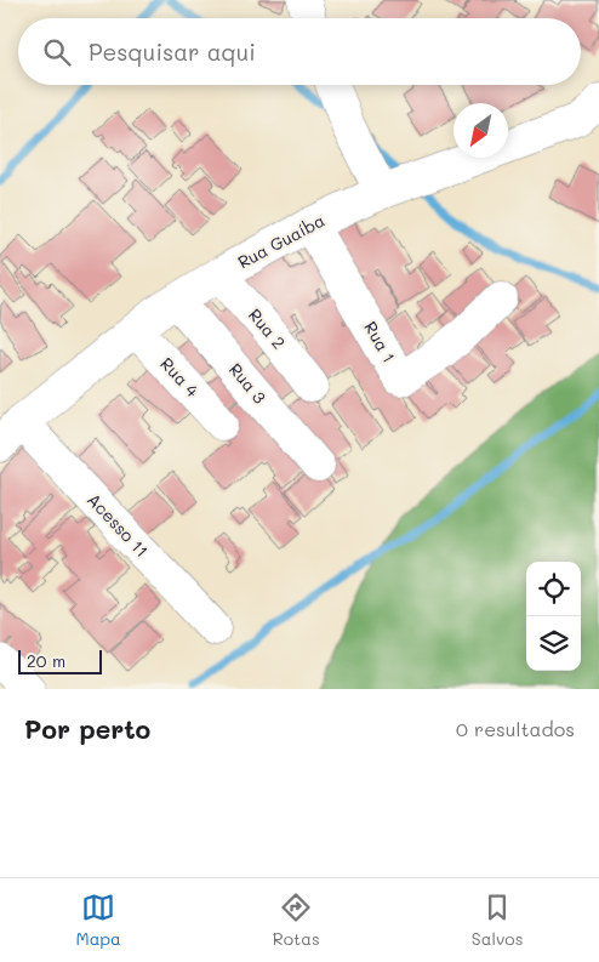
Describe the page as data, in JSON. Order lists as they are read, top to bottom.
{
  "streets": {
    "street": [
      "Rua Guaíba",
      "Rua 2",
      "Rua 1",
      "Rua 4",
      "Rua 3",
      "Acesso 11"
    ]
  },
  "crossings": [
    ["Rua Guaíba", "Rua 2"],
    ["Rua Guaíba", "Rua 1"],
    ["Rua Guaíba", "Rua 4"],
    ["Rua Guaíba", "Rua 3"],
    ["Rua Guaíba", "Acesso 11"]
  ],
  "scale_bar": "20 m",
  "north": "bottom left",
  "page": {
    "search": "Pesquisar aqui",
    "scale": "20 m",
    "heading": ["Por perto", "0 resultados"],
    "nav": ["Mapa", "Rotas", "Salvos"]
  }
}
